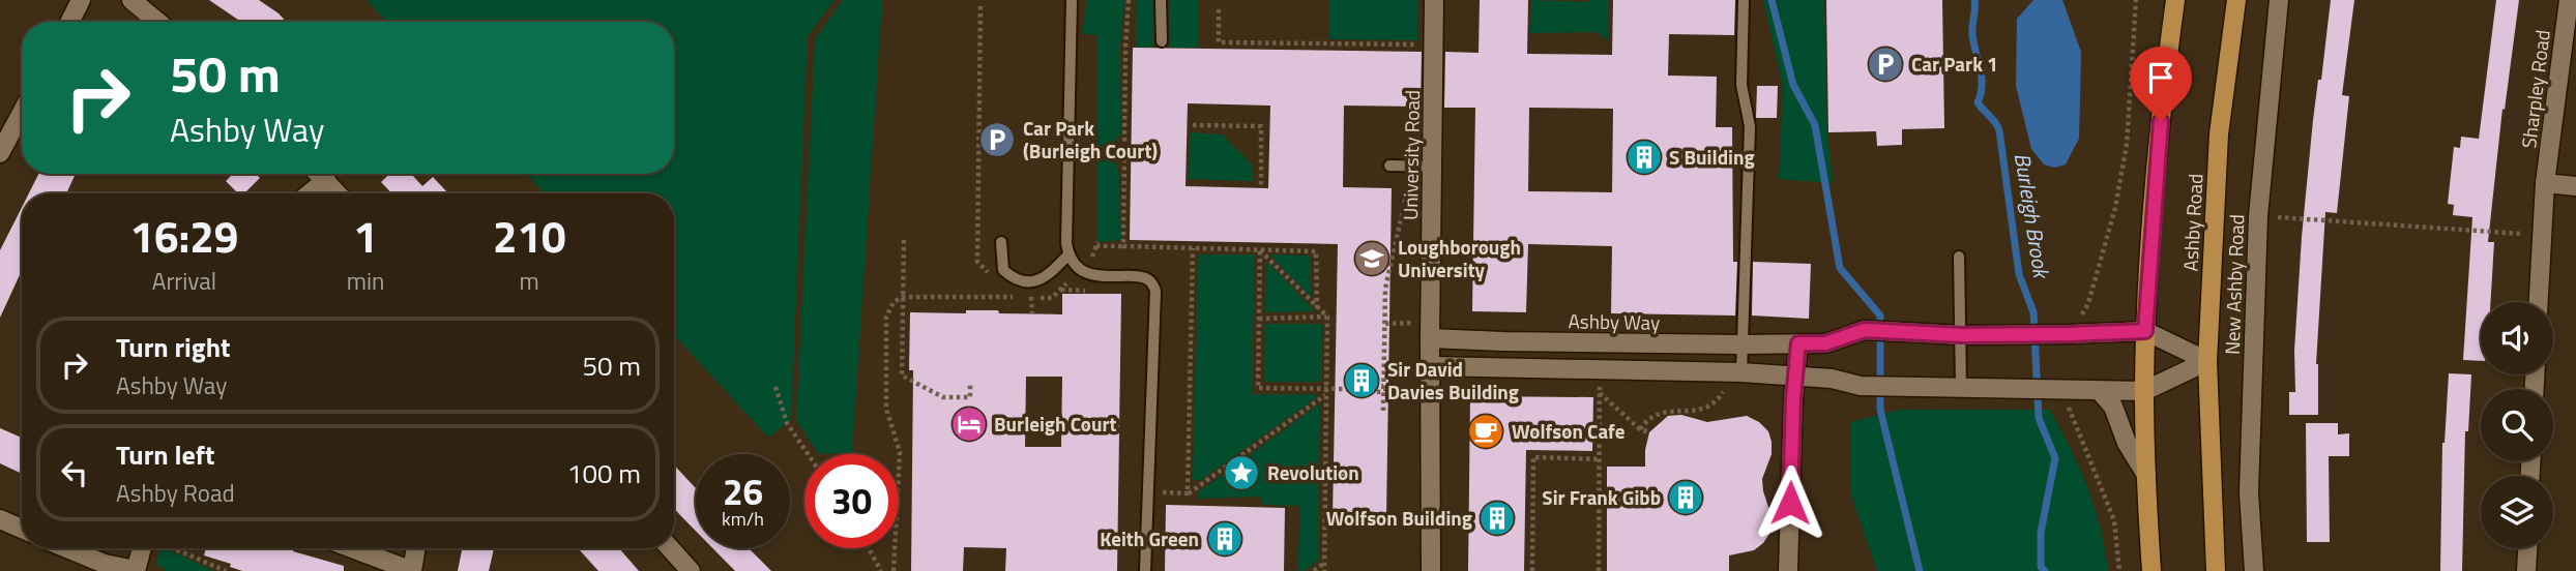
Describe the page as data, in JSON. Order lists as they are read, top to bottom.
{
  "streets": {
    "main road": ["Ashby Road"],
    "street": [
      "Sharpley Road",
      "University Road",
      "New Ashby Road",
      "Ashby Way"
    ]
  },
  "crossings": [
    ["University Road", "Ashby Way"],
    ["Ashby Road", "Ashby Way"]
  ],
  "water": ["Burleigh Brook"],
  "places": {
    "parking": ["Car Park 1", "Car Park (Burleigh Court)"],
    "building": [
      "S Building",
      "Sir David Davies Building",
      "Sir Frank Gibb",
      "Wolfson Building",
      "Keith Green"
    ],
    "school or university": ["Loughborough University"],
    "hotel": ["Burleigh Court"],
    "cafe": ["Wolfson Cafe"],
    "place": ["Revolution"]
  },
  "page": {
    "turn": ["50 m", "Ashby Way"],
    "eta": [
      "16:29",
      "Arrival",
      "1",
      "min",
      "210",
      "m"
    ],
    "list": [
      {
        "name": "Turn right",
        "note": "Ashby Way",
        "value": "50 m"
      },
      {
        "name": "Turn left",
        "note": "Ashby Road",
        "value": "100 m"
      }
    ],
    "speed": "26 km/h",
    "limit": "30"
  }
}
